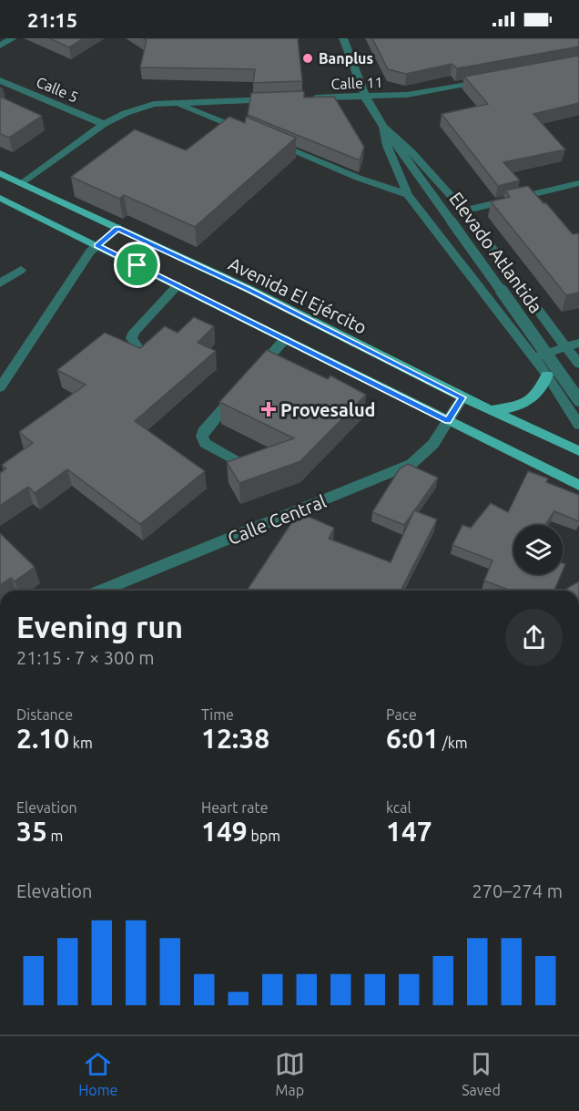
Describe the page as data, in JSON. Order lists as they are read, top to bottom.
{
  "streets": {
    "main road": ["Avenida El Ejército"],
    "street": [
      "Calle 11",
      "Calle 5",
      "Elevado Atlantida",
      "Calle Central"
    ]
  },
  "crossings": [
    ["Avenida El Ejército", "Calle Central"]
  ],
  "places": {
    "other": ["Banplus"],
    "health": ["Provesalud"]
  },
  "page": {
    "status": "21:15",
    "heading": ["Evening run", "21:15 · 7 × 300 m"],
    "stats": [
      ["Distance", "2.10 km"],
      ["Time", "12:38"],
      ["Pace", "6:01 /km"],
      ["Elevation", "35 m"],
      ["Heart rate", "149 bpm"],
      ["kcal", "147"]
    ],
    "chart": ["Elevation", "270–274 m"],
    "tabs": ["Home", "Map", "Saved"]
  }
}
